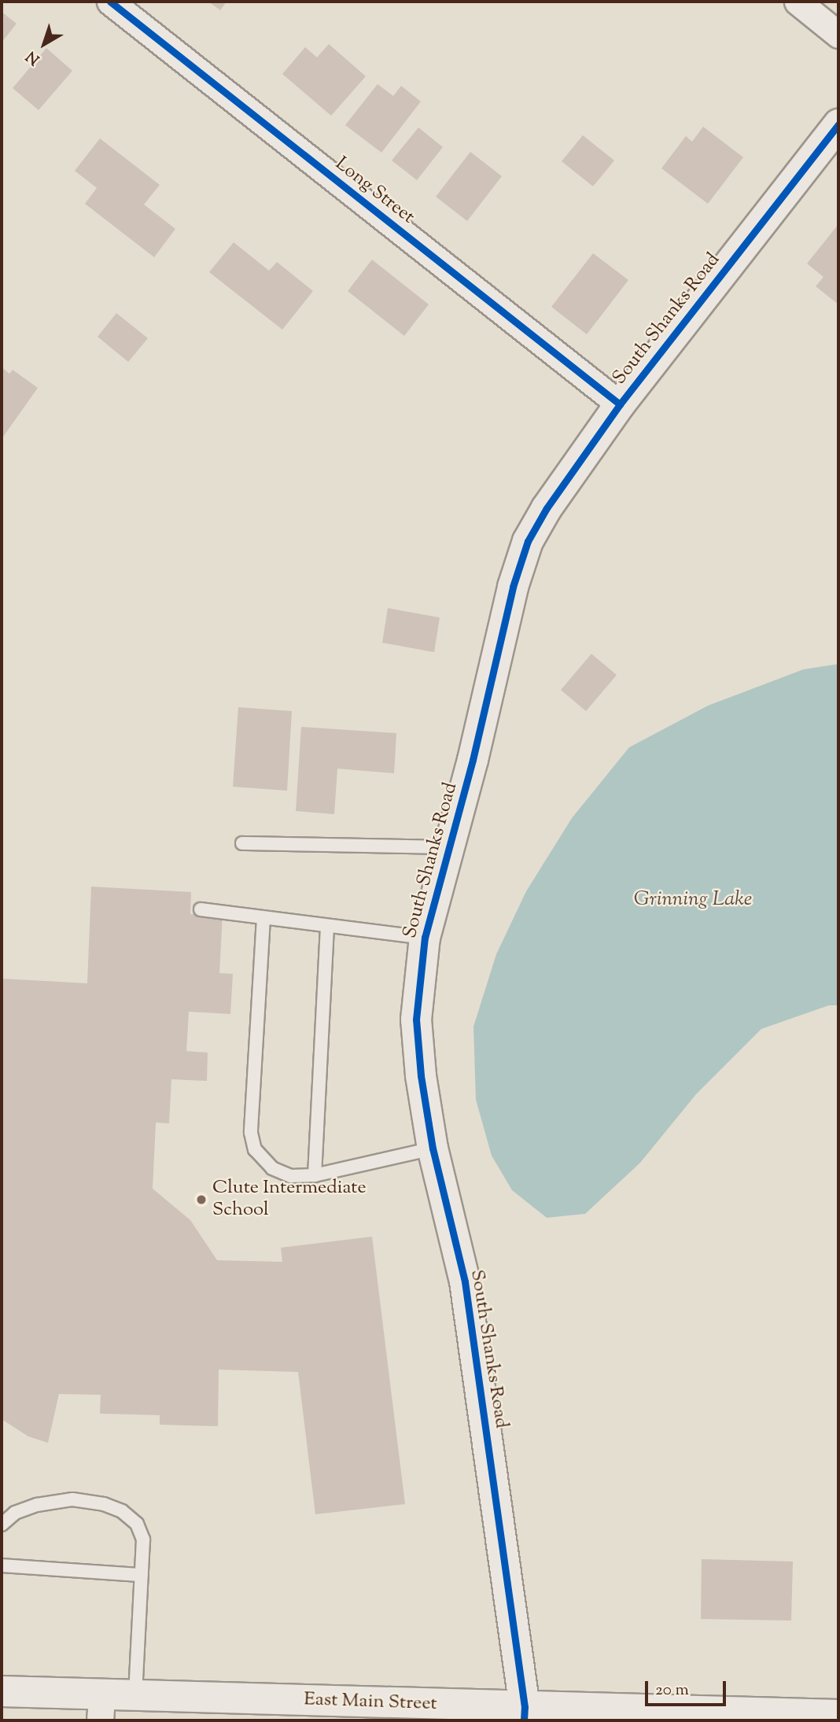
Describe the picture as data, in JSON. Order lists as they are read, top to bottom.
{
  "streets": {
    "street": ["Long Street", "South Shanks Road", "East Main Street"]
  },
  "crossings": [
    ["Long Street", "South Shanks Road"],
    ["South Shanks Road", "East Main Street"]
  ],
  "water": ["Grinning Lake"],
  "places": ["Clute Intermediate School"],
  "scale_bar": "20 m",
  "north": "bottom left"
}
